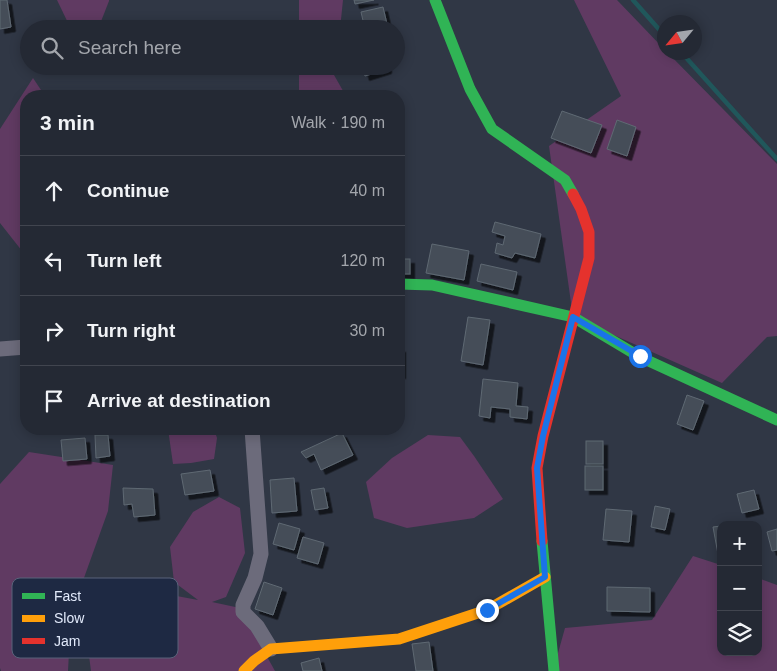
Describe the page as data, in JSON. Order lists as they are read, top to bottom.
{
  "legend": ["Fast", "Slow", "Jam"],
  "north": "bottom left",
  "page": {
    "search": "Search here",
    "heading": ["3 min", "Walk · 190 m"],
    "list": [
      ["Continue", "40 m"],
      ["Turn left", "120 m"],
      ["Turn right", "30 m"],
      "Arrive at destination"
    ],
    "map_buttons": ["+", "−"]
  }
}
